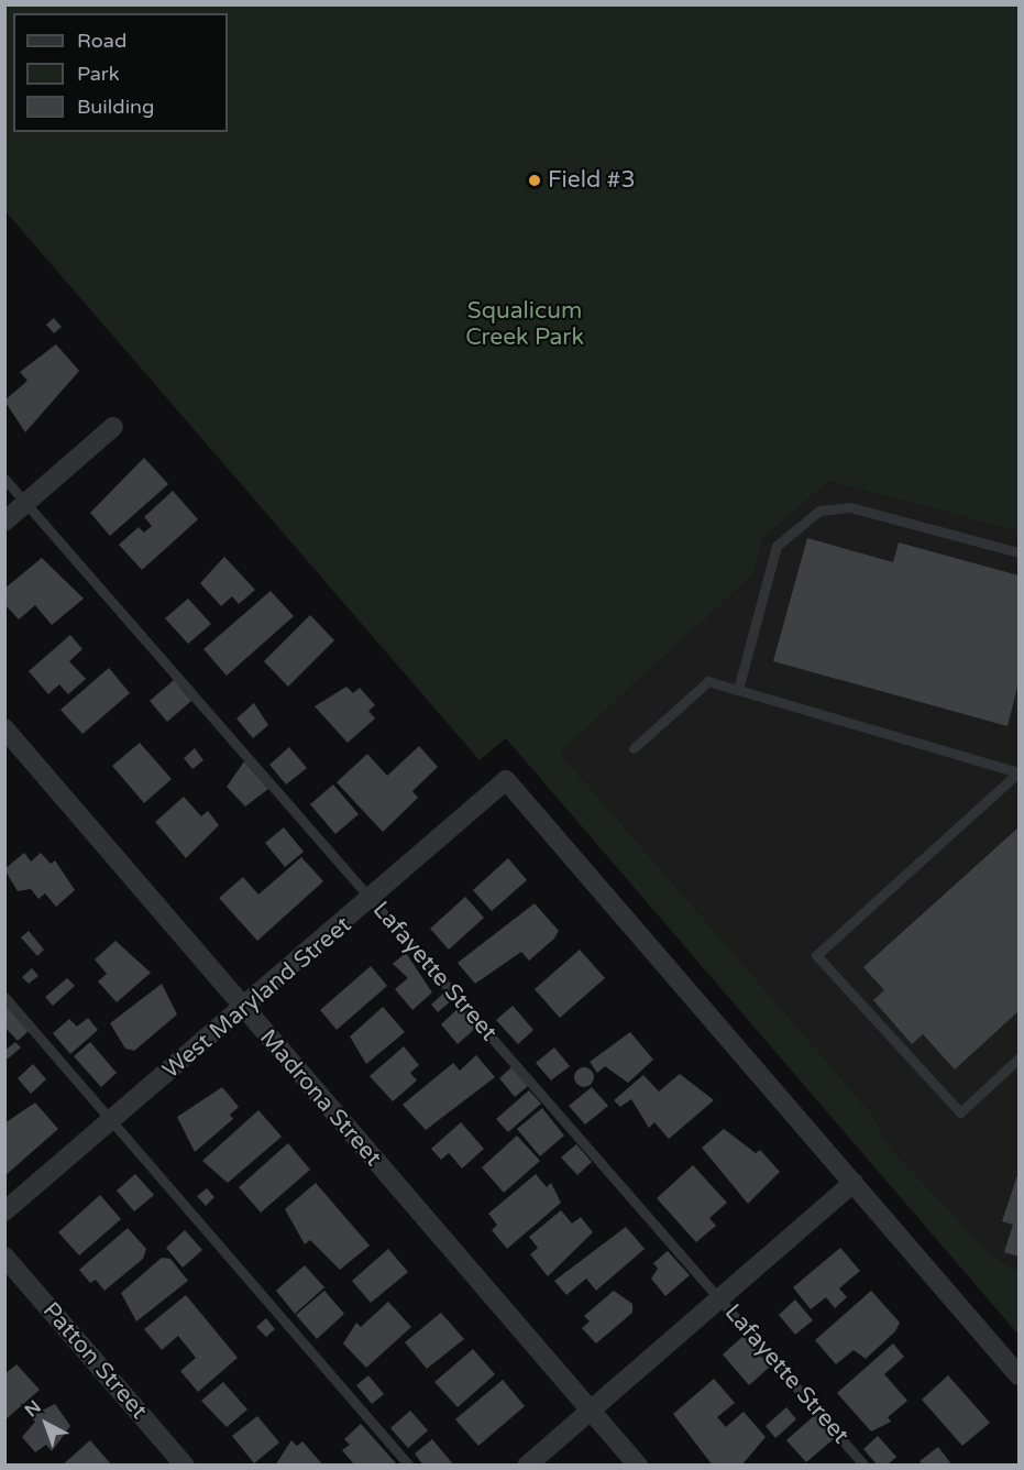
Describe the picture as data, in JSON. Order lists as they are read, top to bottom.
{
  "streets": {
    "street": ["West Maryland Street", "Madrona Street", "Patton Street"],
    "lane": ["Lafayette Street"]
  },
  "crossings": [
    ["Lafayette Street", "West Maryland Street"],
    ["West Maryland Street", "Madrona Street"]
  ],
  "parks": ["Squalicum Creek Park"],
  "places": ["Field #3"],
  "legend": ["Road", "Park", "Building"],
  "north": "top left"
}
